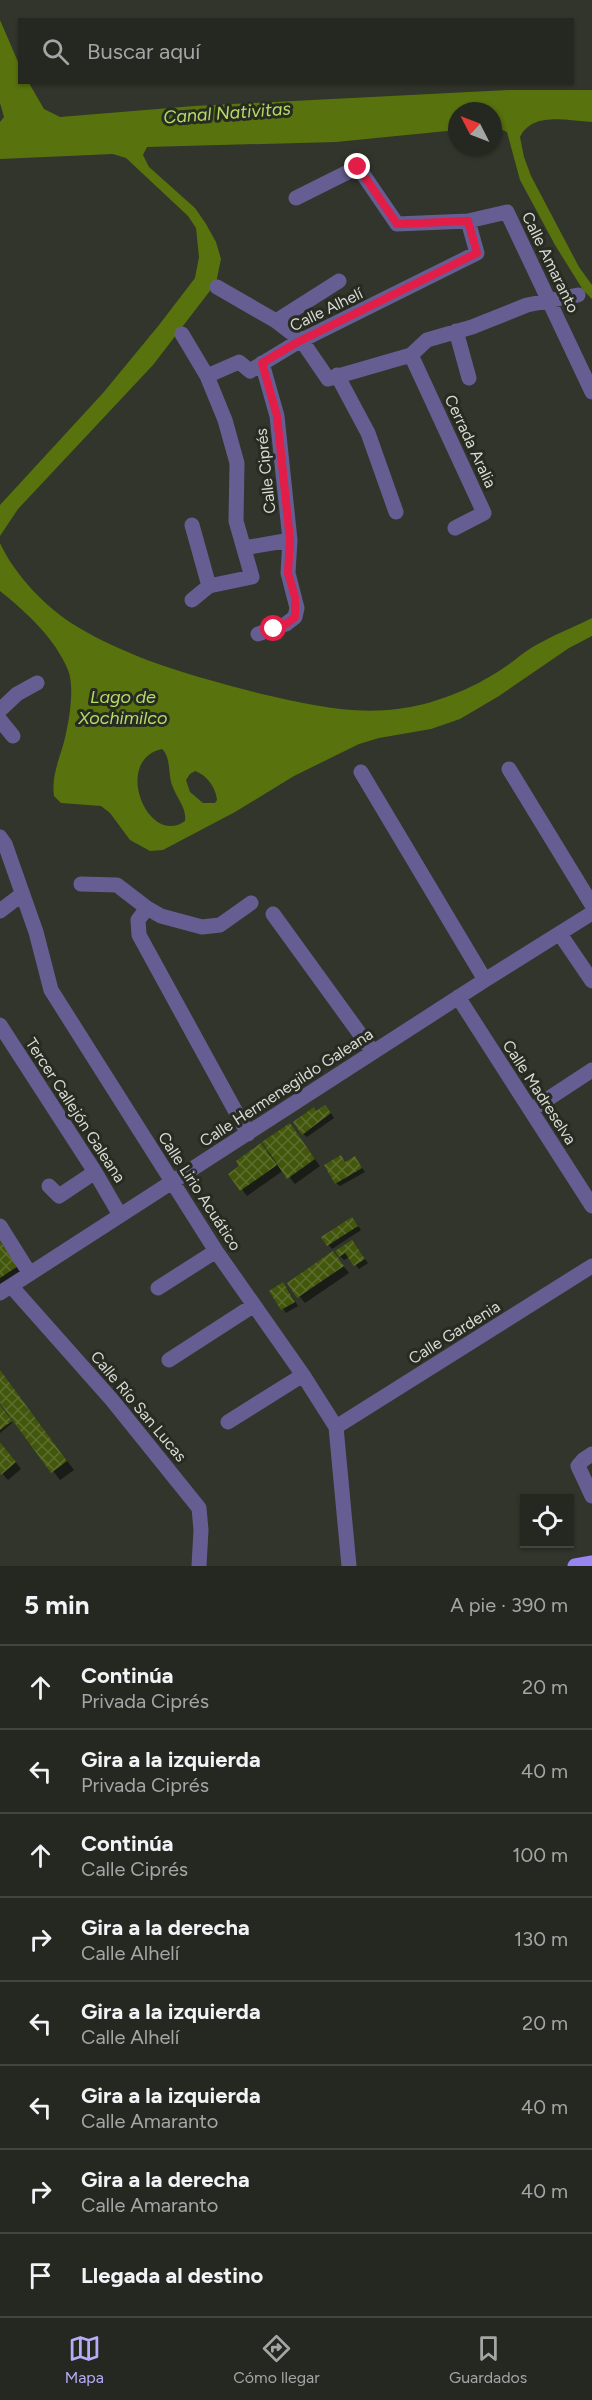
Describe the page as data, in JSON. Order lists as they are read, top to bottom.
{
  "streets": {
    "street": [
      "Calle Amaranto",
      "Calle Alhelí",
      "Cerrada Aralia",
      "Calle Ciprés",
      "Calle Hermenegildo Galeana",
      "Calle Madreselva",
      "Tercer Callejón Galeana",
      "Calle Lirio Acuático",
      "Calle Gardenia",
      "Calle Río San Lucas"
    ]
  },
  "crossings": [
    ["Calle Amaranto", "Calle Alhelí"],
    ["Calle Alhelí", "Calle Ciprés"],
    ["Calle Hermenegildo Galeana", "Calle Madreselva"],
    ["Calle Hermenegildo Galeana", "Tercer Callejón Galeana"],
    ["Calle Hermenegildo Galeana", "Calle Lirio Acuático"],
    ["Calle Hermenegildo Galeana", "Calle Río San Lucas"],
    ["Calle Lirio Acuático", "Calle Gardenia"]
  ],
  "water": ["Canal Nativitas", "Lago de Xochimilco"],
  "north": "top left",
  "page": {
    "search": "Buscar aquí",
    "heading": ["5 min", "A pie · 390 m"],
    "list": [
      ["Continúa", "Privada Ciprés", "20 m"],
      ["Gira a la izquierda", "Privada Ciprés", "40 m"],
      ["Continúa", "Calle Ciprés", "100 m"],
      ["Gira a la derecha", "Calle Alhelí", "130 m"],
      ["Gira a la izquierda", "Calle Alhelí", "20 m"],
      ["Gira a la izquierda", "Calle Amaranto", "40 m"],
      ["Gira a la derecha", "Calle Amaranto", "40 m"],
      "Llegada al destino"
    ],
    "nav": ["Mapa", "Cómo llegar", "Guardados"]
  }
}
